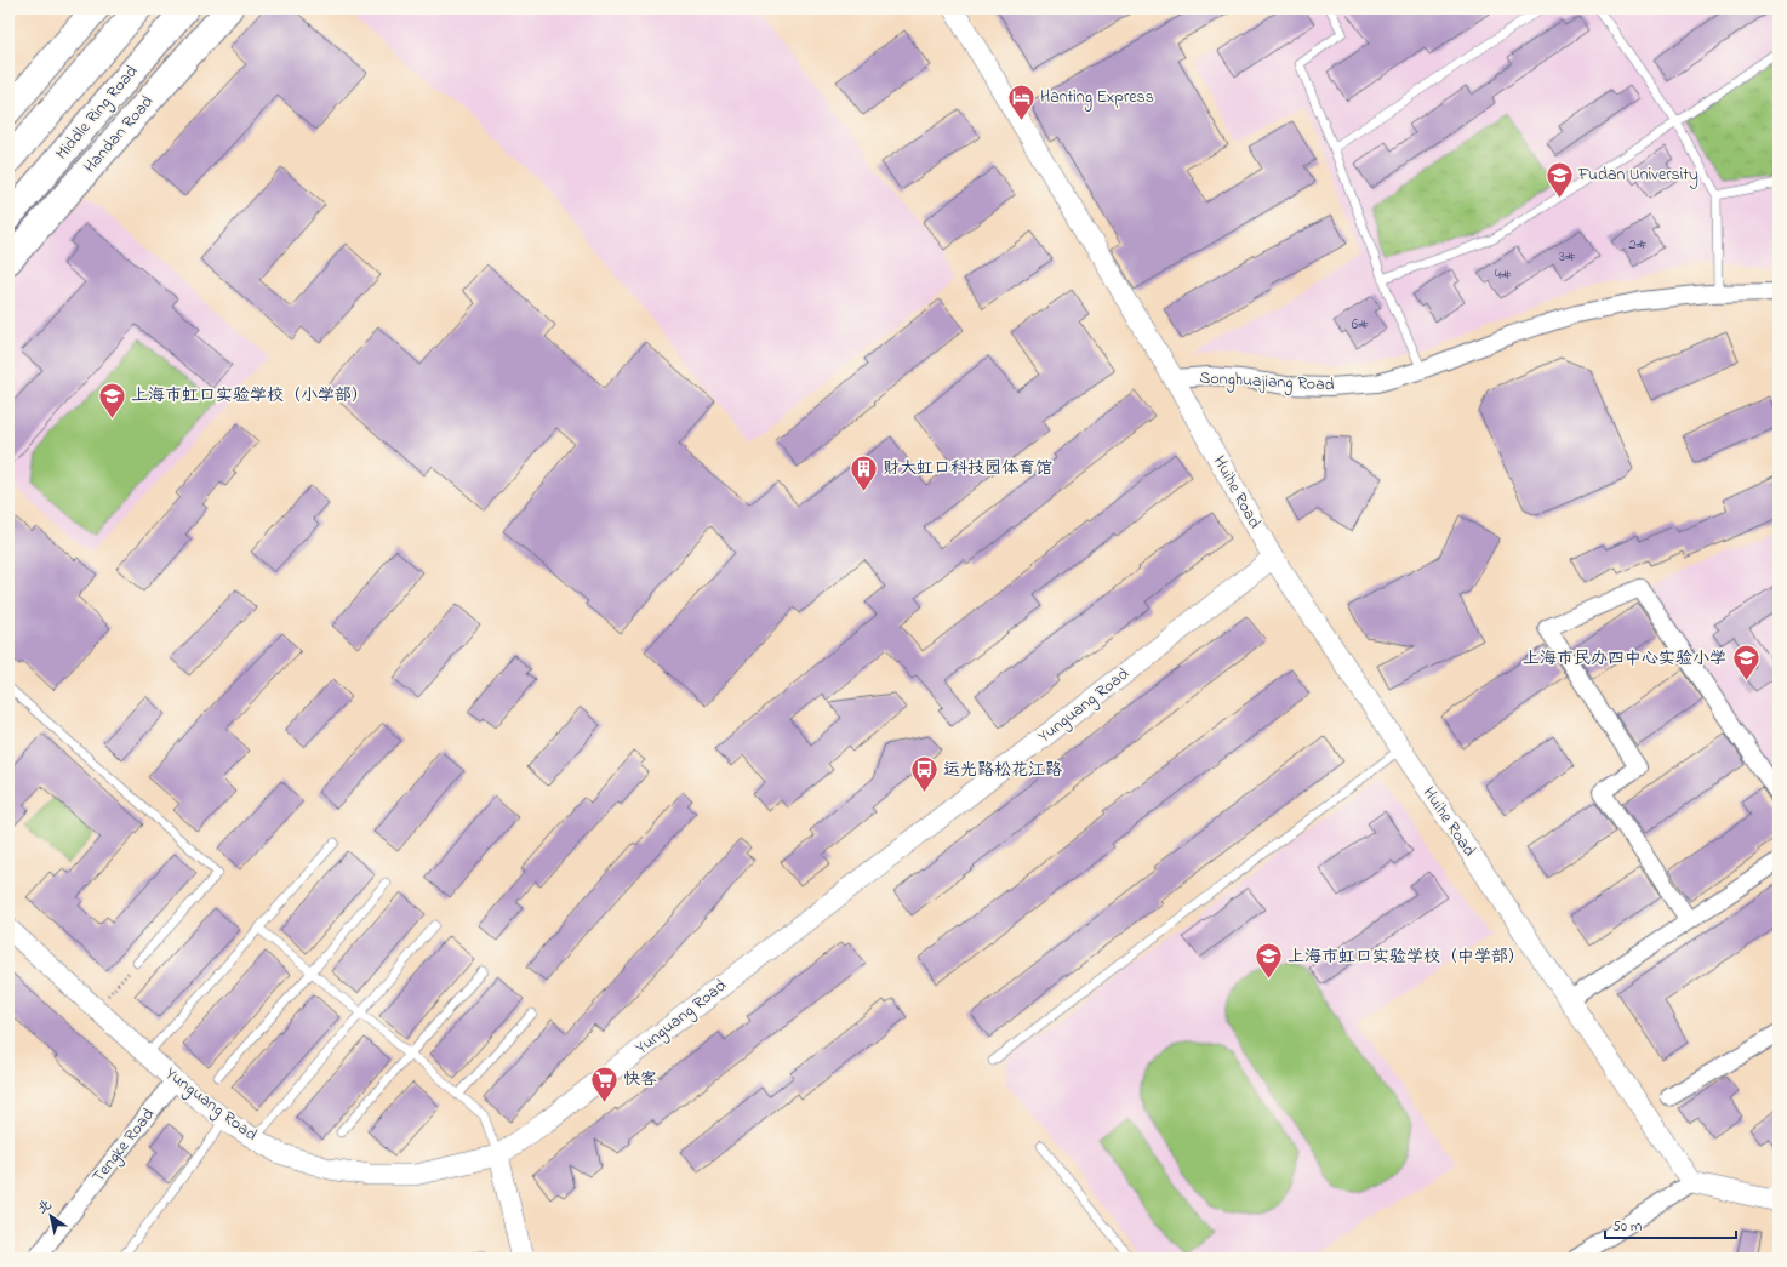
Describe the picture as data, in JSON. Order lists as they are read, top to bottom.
{
  "streets": {
    "main road": ["Middle Ring Road", "Handan Road"],
    "street": [
      "Songhuajiang Road",
      "Huihe Road",
      "Yunguang Road",
      "Tengke Road"
    ]
  },
  "crossings": [
    ["Songhuajiang Road", "Huihe Road"],
    ["Huihe Road", "Yunguang Road"],
    ["Yunguang Road", "Tengke Road"]
  ],
  "places": {
    "hotel": ["Hanting Express"],
    "school or university": [
      "Fudan University",
      "上海市虹口实验学校（小学部）",
      "上海市民办四中心实验小学",
      "上海市虹口实验学校（中学部）"
    ],
    "building": ["财大虹口科技园体育馆"],
    "bus stop": ["运光路松花江路"],
    "supermarket": ["快客"]
  },
  "house_numbers": [
    "2#",
    "3#",
    "4#",
    "6#"
  ],
  "scale_bar": "50 m",
  "north": "top left"
}
